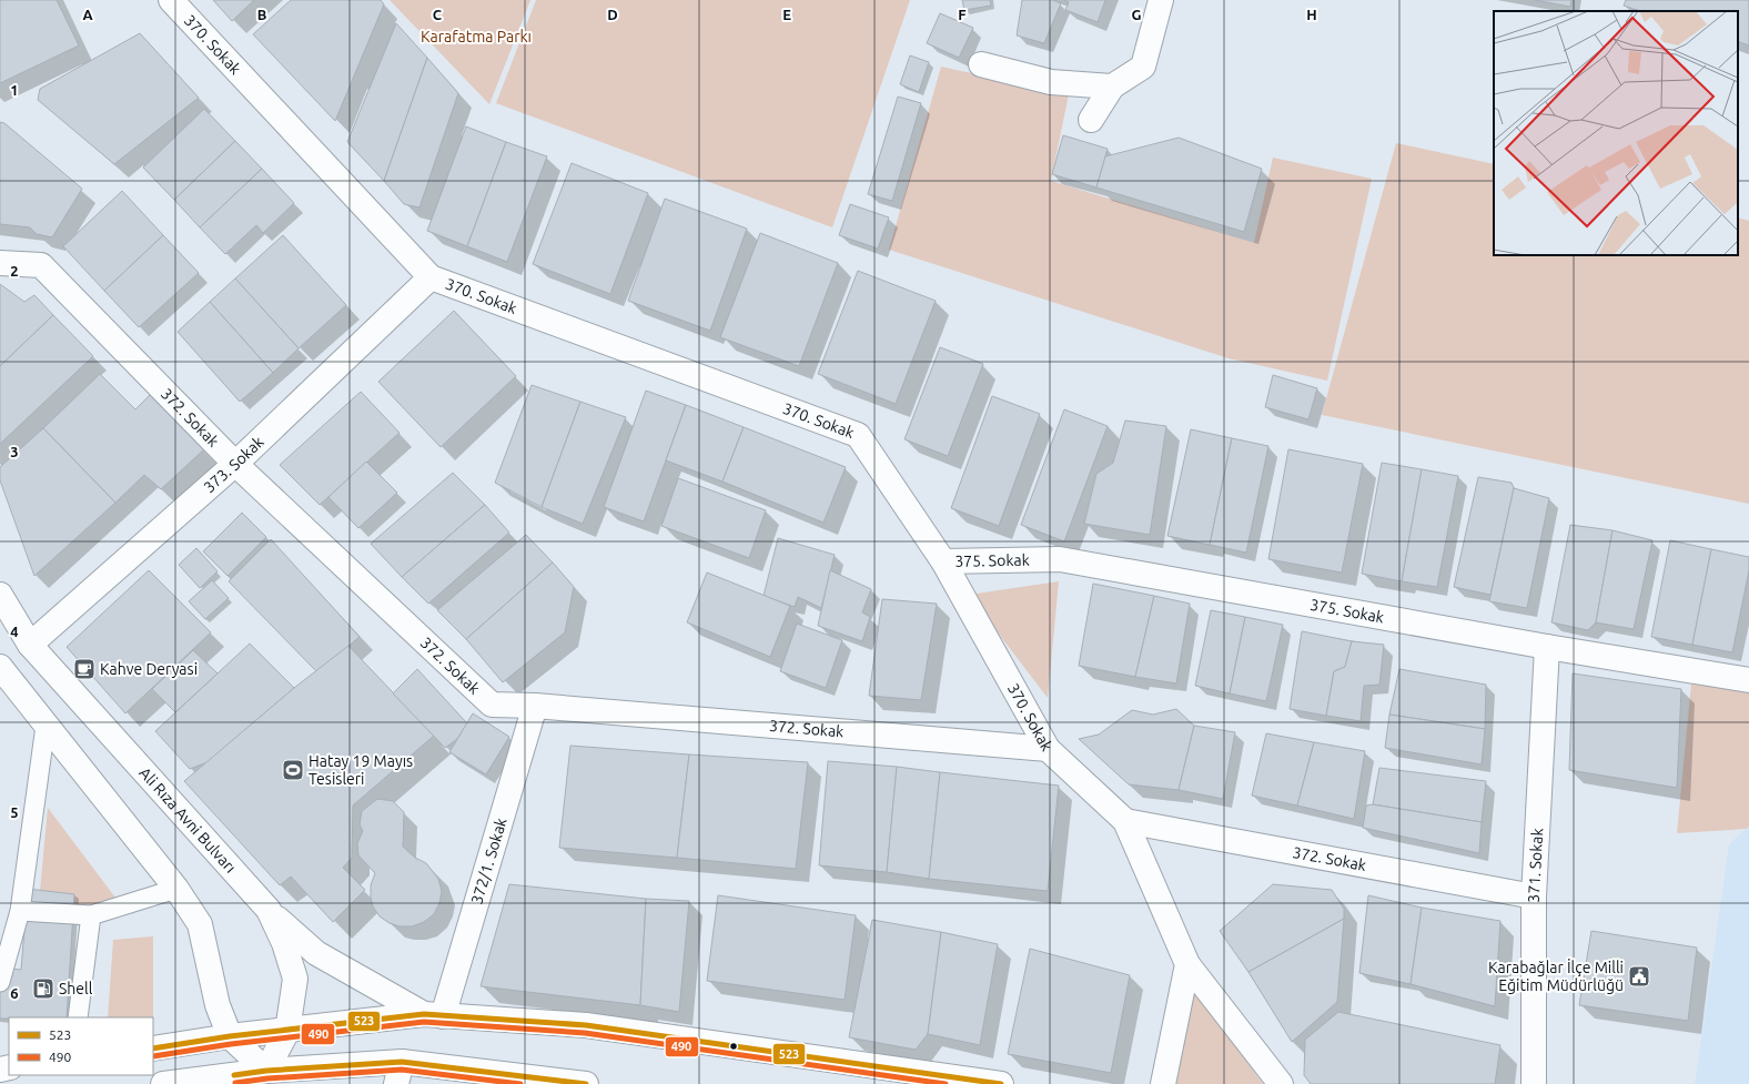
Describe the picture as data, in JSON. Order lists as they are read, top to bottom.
{
  "streets": {
    "street": [
      "370. Sokak",
      "372. Sokak",
      "373. Sokak",
      "375. Sokak",
      "Ali Rıza Avni Bulvarı",
      "372/1. Sokak",
      "371. Sokak"
    ]
  },
  "crossings": [
    ["370. Sokak", "372. Sokak"],
    ["370. Sokak", "373. Sokak"],
    ["370. Sokak", "375. Sokak"],
    ["372. Sokak", "373. Sokak"],
    ["372. Sokak", "372/1. Sokak"],
    ["372. Sokak", "371. Sokak"],
    ["373. Sokak", "Ali Rıza Avni Bulvarı"],
    ["375. Sokak", "371. Sokak"]
  ],
  "parks": ["Karafatma Parkı"],
  "places": {
    "cafe": ["Kahve Deryasi"],
    "sports": ["Hatay 19 Mayıs Tesisleri"],
    "public building": ["Karabağlar İlçe Milli Eğitim Müdürlüğü"],
    "fuel station": ["Shell"]
  },
  "lines": ["transit line 523", "transit line 490"],
  "legend": ["523", "490"],
  "grid": {
    "columns": [
      "A",
      "B",
      "C",
      "D",
      "E",
      "F",
      "G",
      "H"
    ],
    "rows": [
      "1",
      "2",
      "3",
      "4",
      "5",
      "6"
    ]
  }
}
